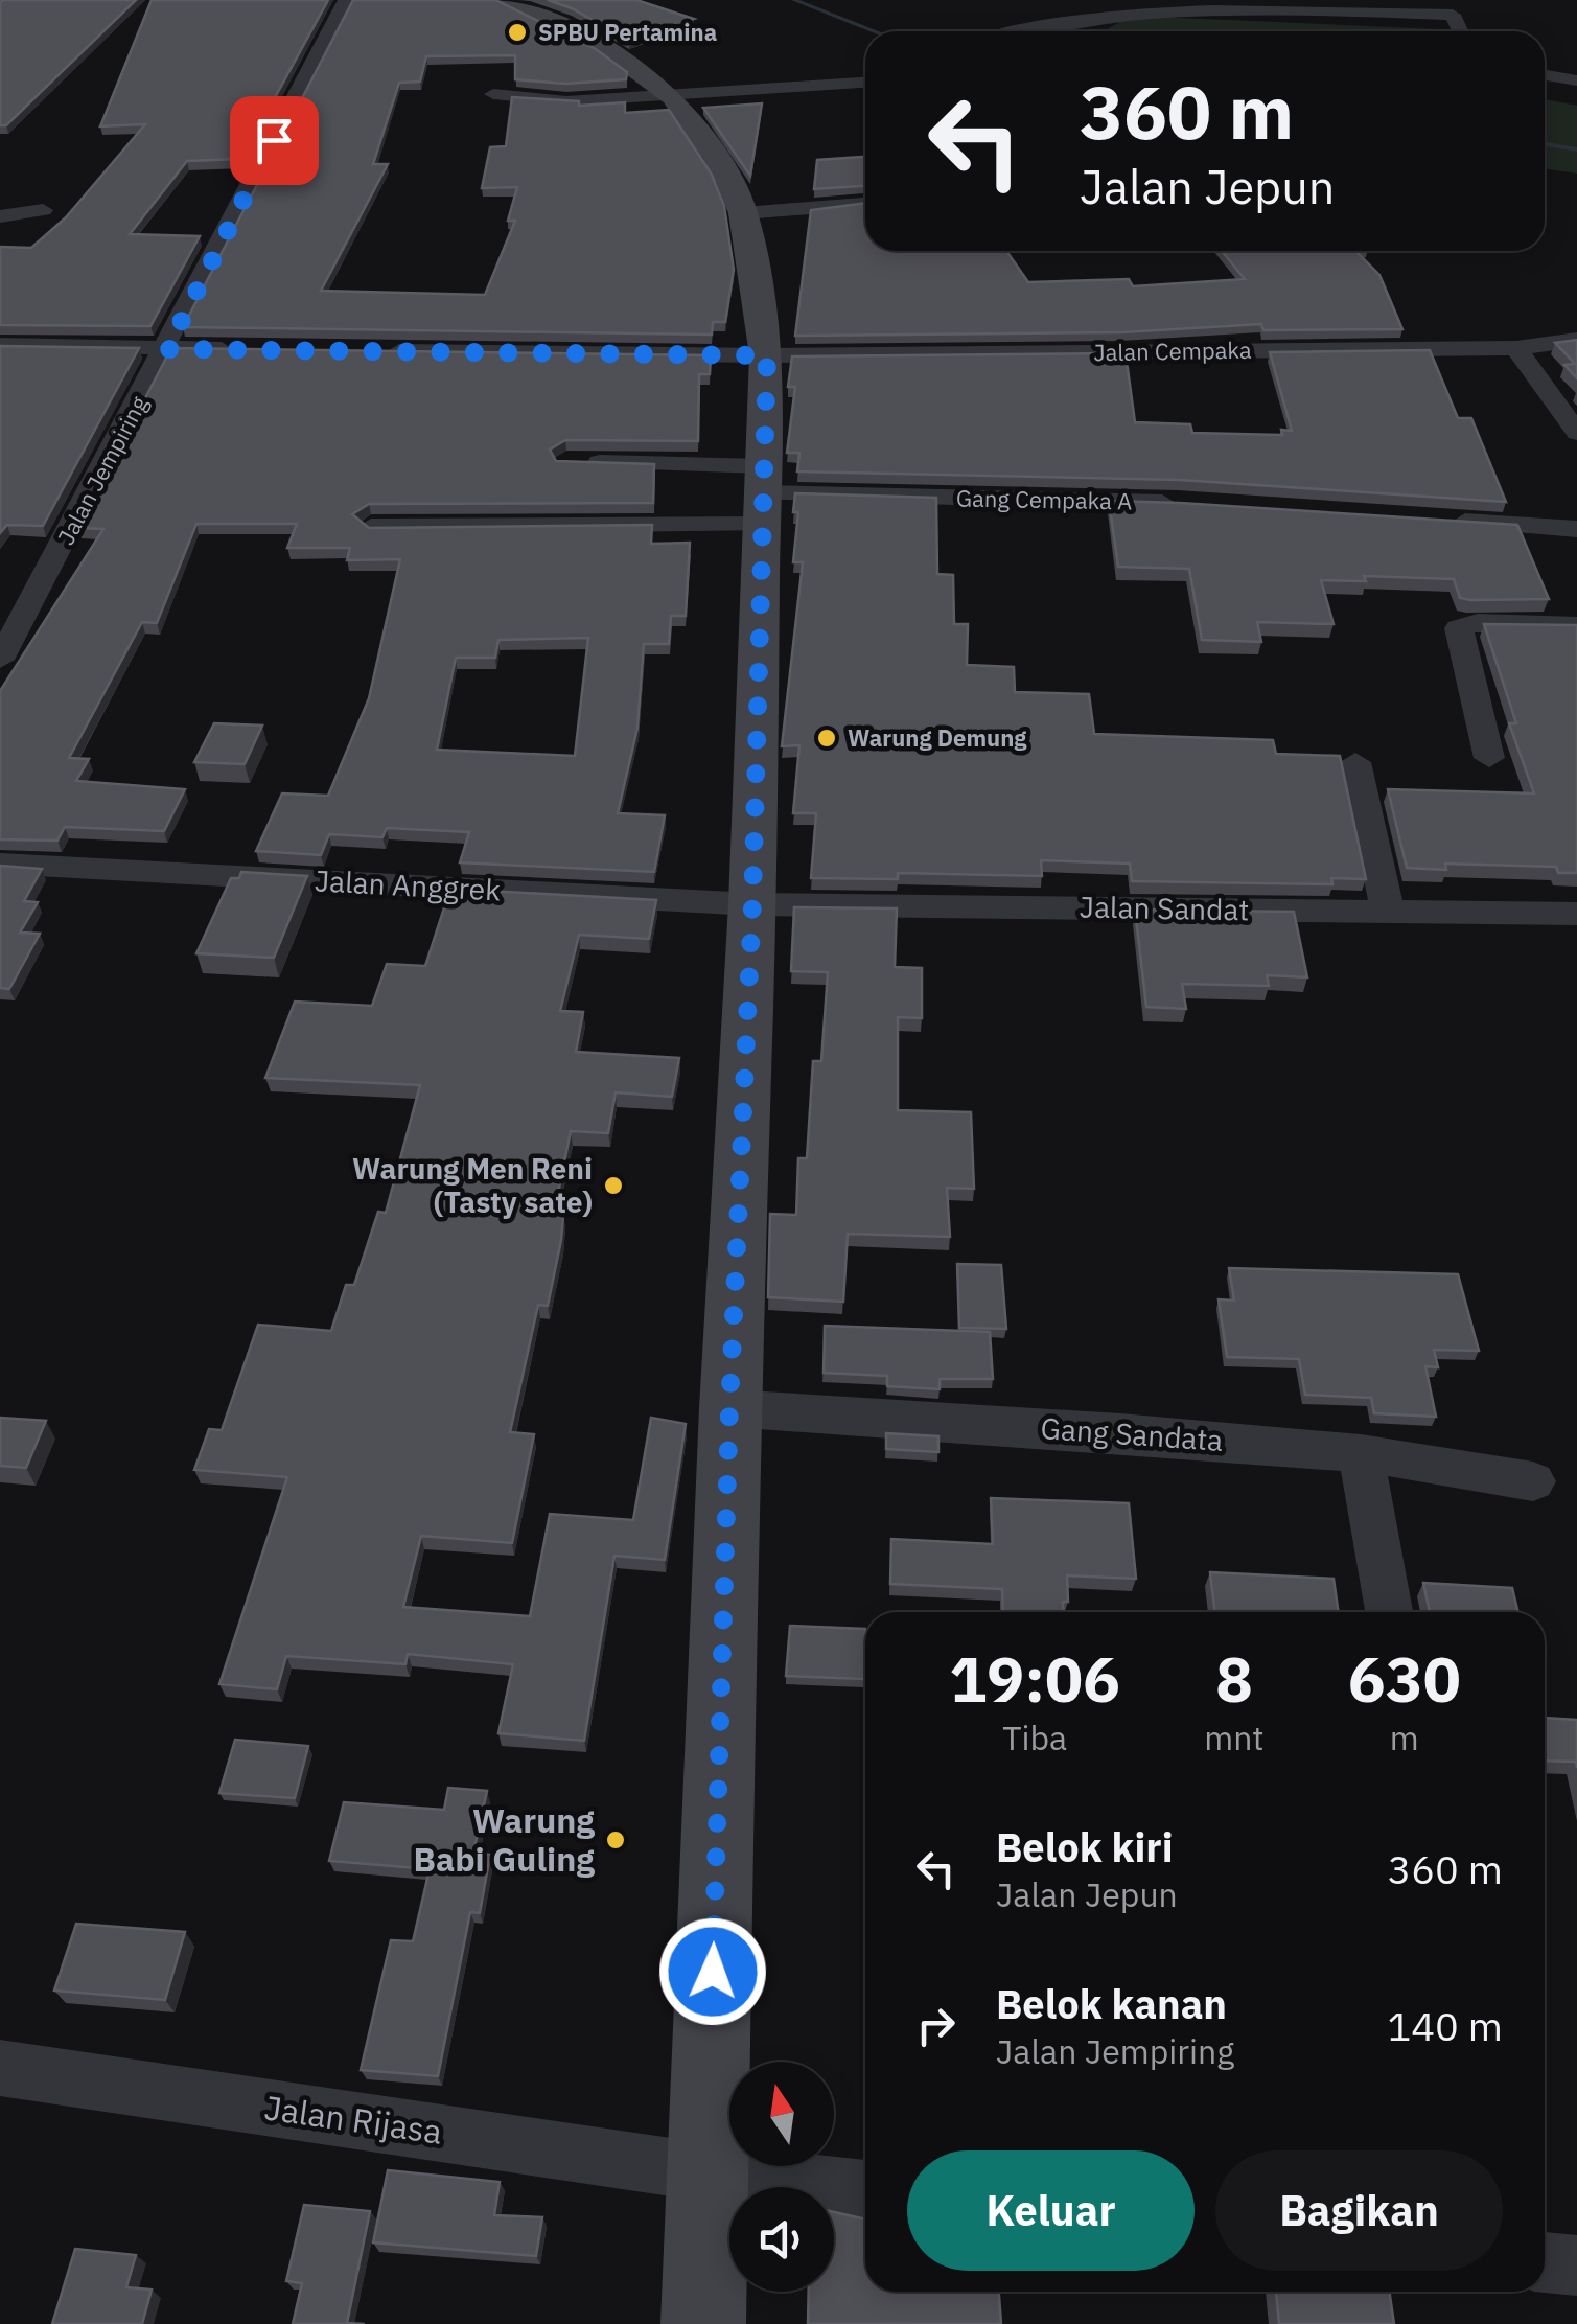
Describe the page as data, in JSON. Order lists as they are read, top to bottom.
{
  "streets": {
    "street": [
      "Jalan Cempaka",
      "Jalan Jempiring",
      "Gang Cempaka A",
      "Jalan Anggrek",
      "Jalan Sandat",
      "Gang Sandata",
      "Jalan Rijasa"
    ]
  },
  "crossings": [
    ["Jalan Anggrek", "Jalan Sandat"]
  ],
  "places": [
    "SPBU Pertamina",
    "Warung Demung",
    "Warung Men Reni (Tasty sate)",
    "Warung Babi Guling"
  ],
  "north": "top",
  "page": {
    "turn": ["360 m", "Jalan Jepun"],
    "eta": [
      "19:06",
      "Tiba",
      "8",
      "mnt",
      "630",
      "m"
    ],
    "list": [
      {
        "name": "Belok kiri",
        "note": "Jalan Jepun",
        "value": "360 m"
      },
      {
        "name": "Belok kanan",
        "note": "Jalan Jempiring",
        "value": "140 m"
      }
    ],
    "buttons": ["Keluar", "Bagikan"]
  }
}
